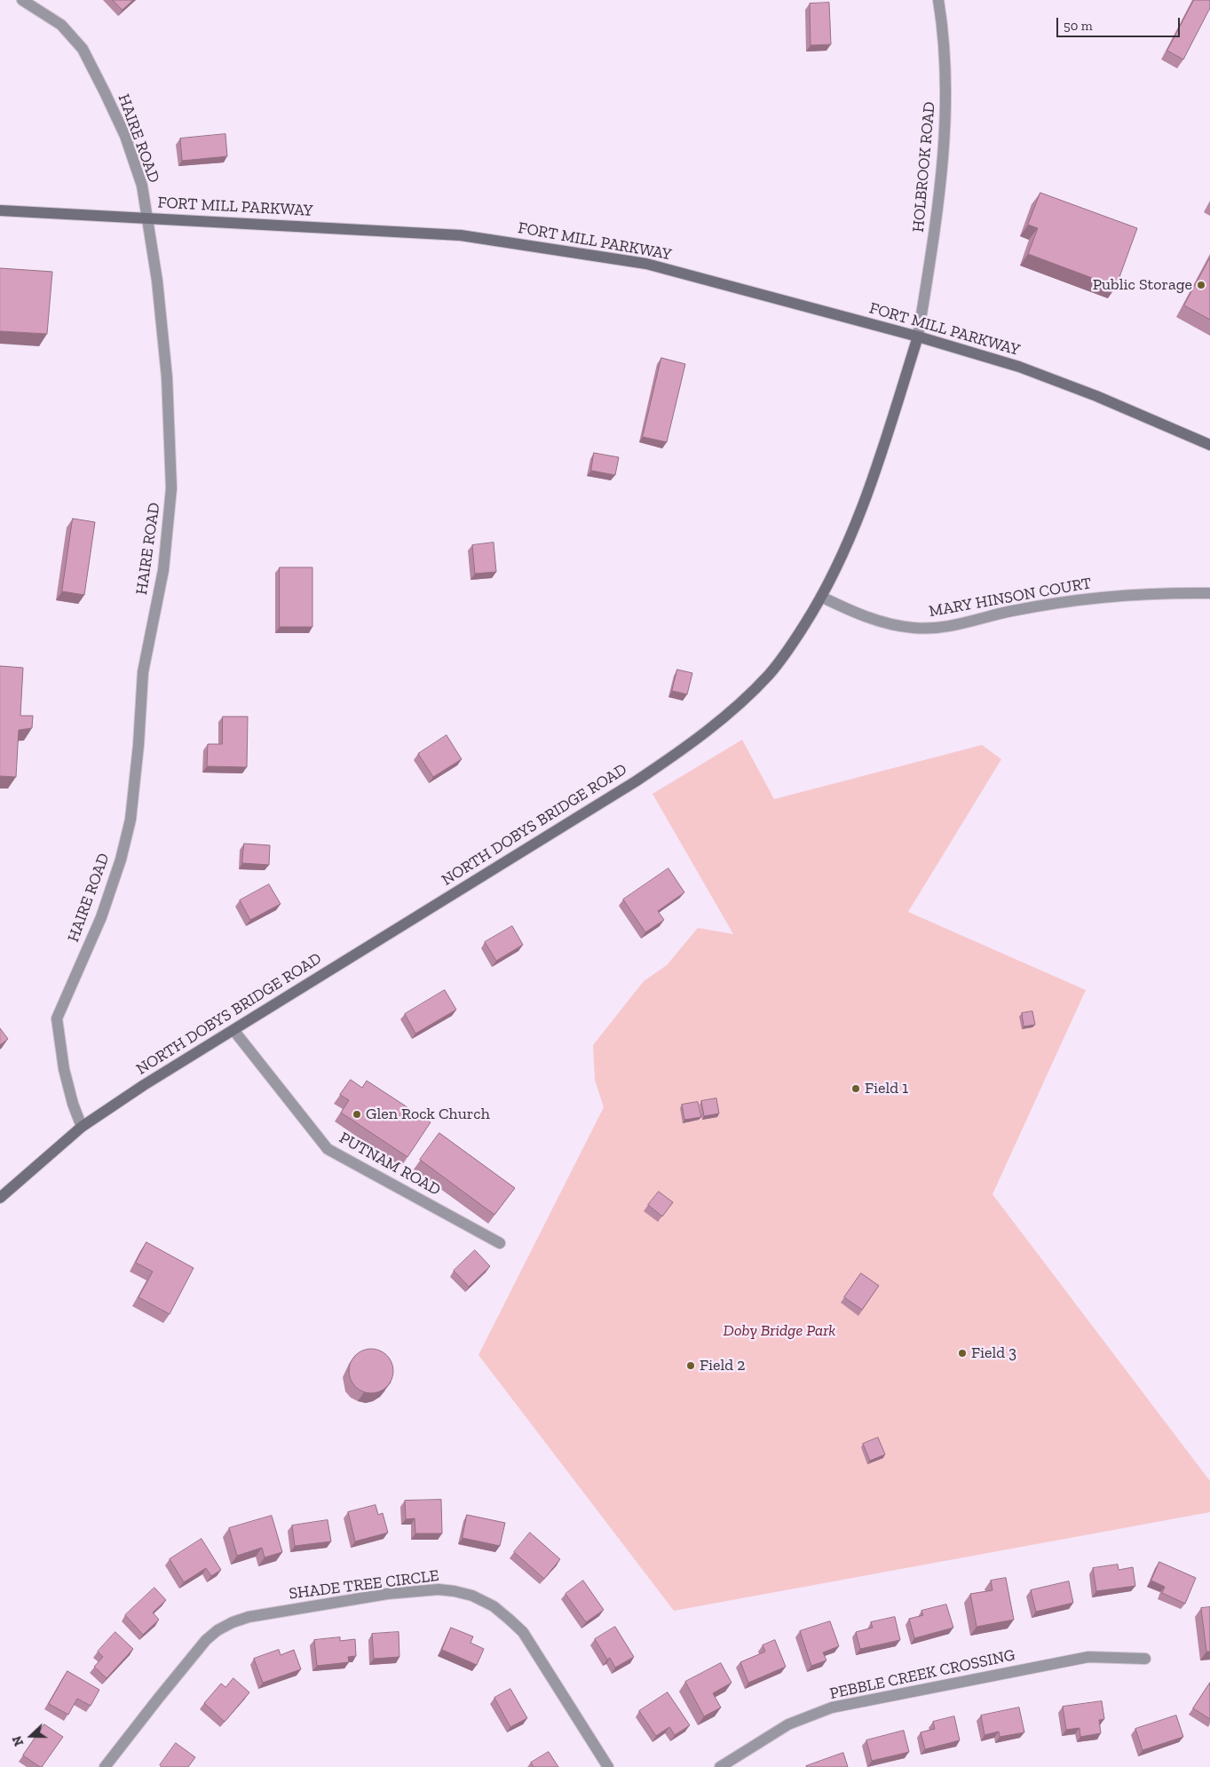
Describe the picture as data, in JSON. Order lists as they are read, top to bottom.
{
  "streets": {
    "street": [
      "HAIRE ROAD",
      "HOLBROOK ROAD",
      "FORT MILL PARKWAY",
      "MARY HINSON COURT",
      "NORTH DOBYS BRIDGE ROAD",
      "PUTNAM ROAD",
      "SHADE TREE CIRCLE",
      "PEBBLE CREEK CROSSING"
    ]
  },
  "crossings": [
    ["HAIRE ROAD", "FORT MILL PARKWAY"],
    ["HAIRE ROAD", "NORTH DOBYS BRIDGE ROAD"],
    ["HOLBROOK ROAD", "FORT MILL PARKWAY"],
    ["HOLBROOK ROAD", "NORTH DOBYS BRIDGE ROAD"],
    ["FORT MILL PARKWAY", "NORTH DOBYS BRIDGE ROAD"],
    ["MARY HINSON COURT", "NORTH DOBYS BRIDGE ROAD"],
    ["NORTH DOBYS BRIDGE ROAD", "PUTNAM ROAD"]
  ],
  "parks": ["Doby Bridge Park"],
  "places": [
    "Public Storage",
    "Field 1",
    "Glen Rock Church",
    "Field 3",
    "Field 2"
  ],
  "scale_bar": "50 m",
  "north": "left"
}
